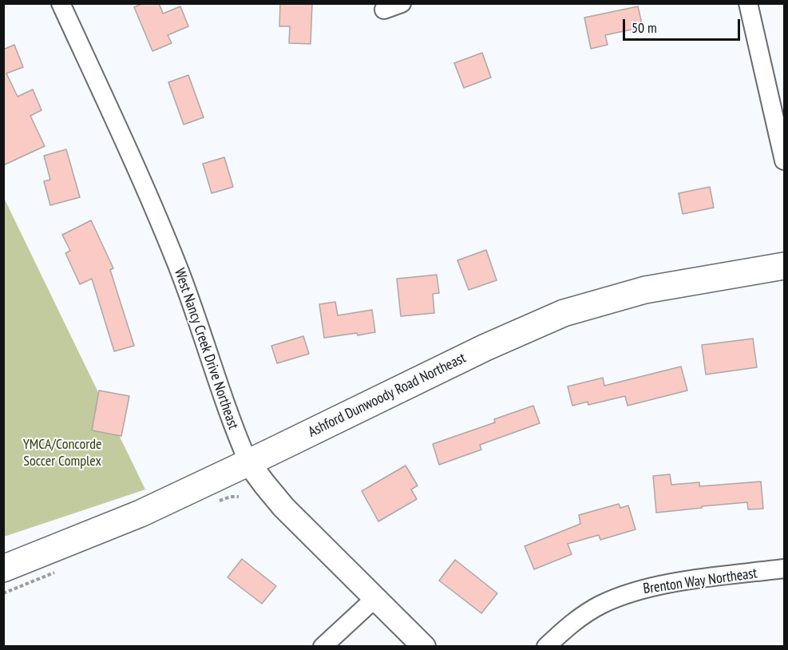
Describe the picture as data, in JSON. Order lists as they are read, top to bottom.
{
  "streets": {
    "main road": ["Ashford Dunwoody Road Northeast"],
    "street": ["West Nancy Creek Drive Northeast", "Brenton Way Northeast"]
  },
  "crossings": [
    ["West Nancy Creek Drive Northeast", "Ashford Dunwoody Road Northeast"]
  ],
  "parks": ["YMCA/Concorde Soccer Complex"],
  "scale_bar": "50 m"
}
